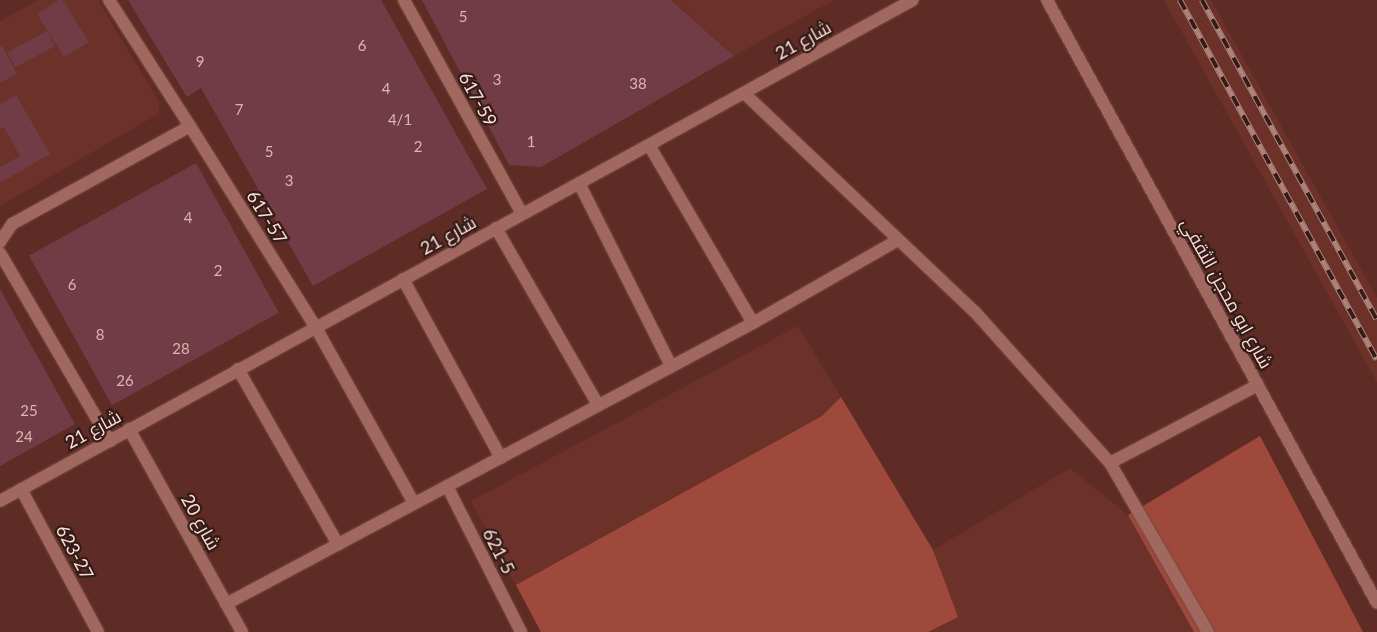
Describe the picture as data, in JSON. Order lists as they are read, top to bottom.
{
  "streets": {
    "street": [
      "شارع 21",
      "617-59",
      "617-57",
      "شارع ابو محجن الثقفي",
      "شارع 20",
      "621-5",
      "623-27"
    ]
  },
  "crossings": [
    ["شارع 21", "617-59"],
    ["شارع 21", "617-57"],
    ["شارع 21", "شارع 20"],
    ["شارع 21", "623-27"]
  ],
  "house_numbers": [
    "5",
    "6",
    "9",
    "3",
    "38",
    "4",
    "7",
    "4/1",
    "1",
    "2",
    "5",
    "3",
    "4",
    "2",
    "6",
    "8",
    "28",
    "26",
    "25",
    "24"
  ]
}
